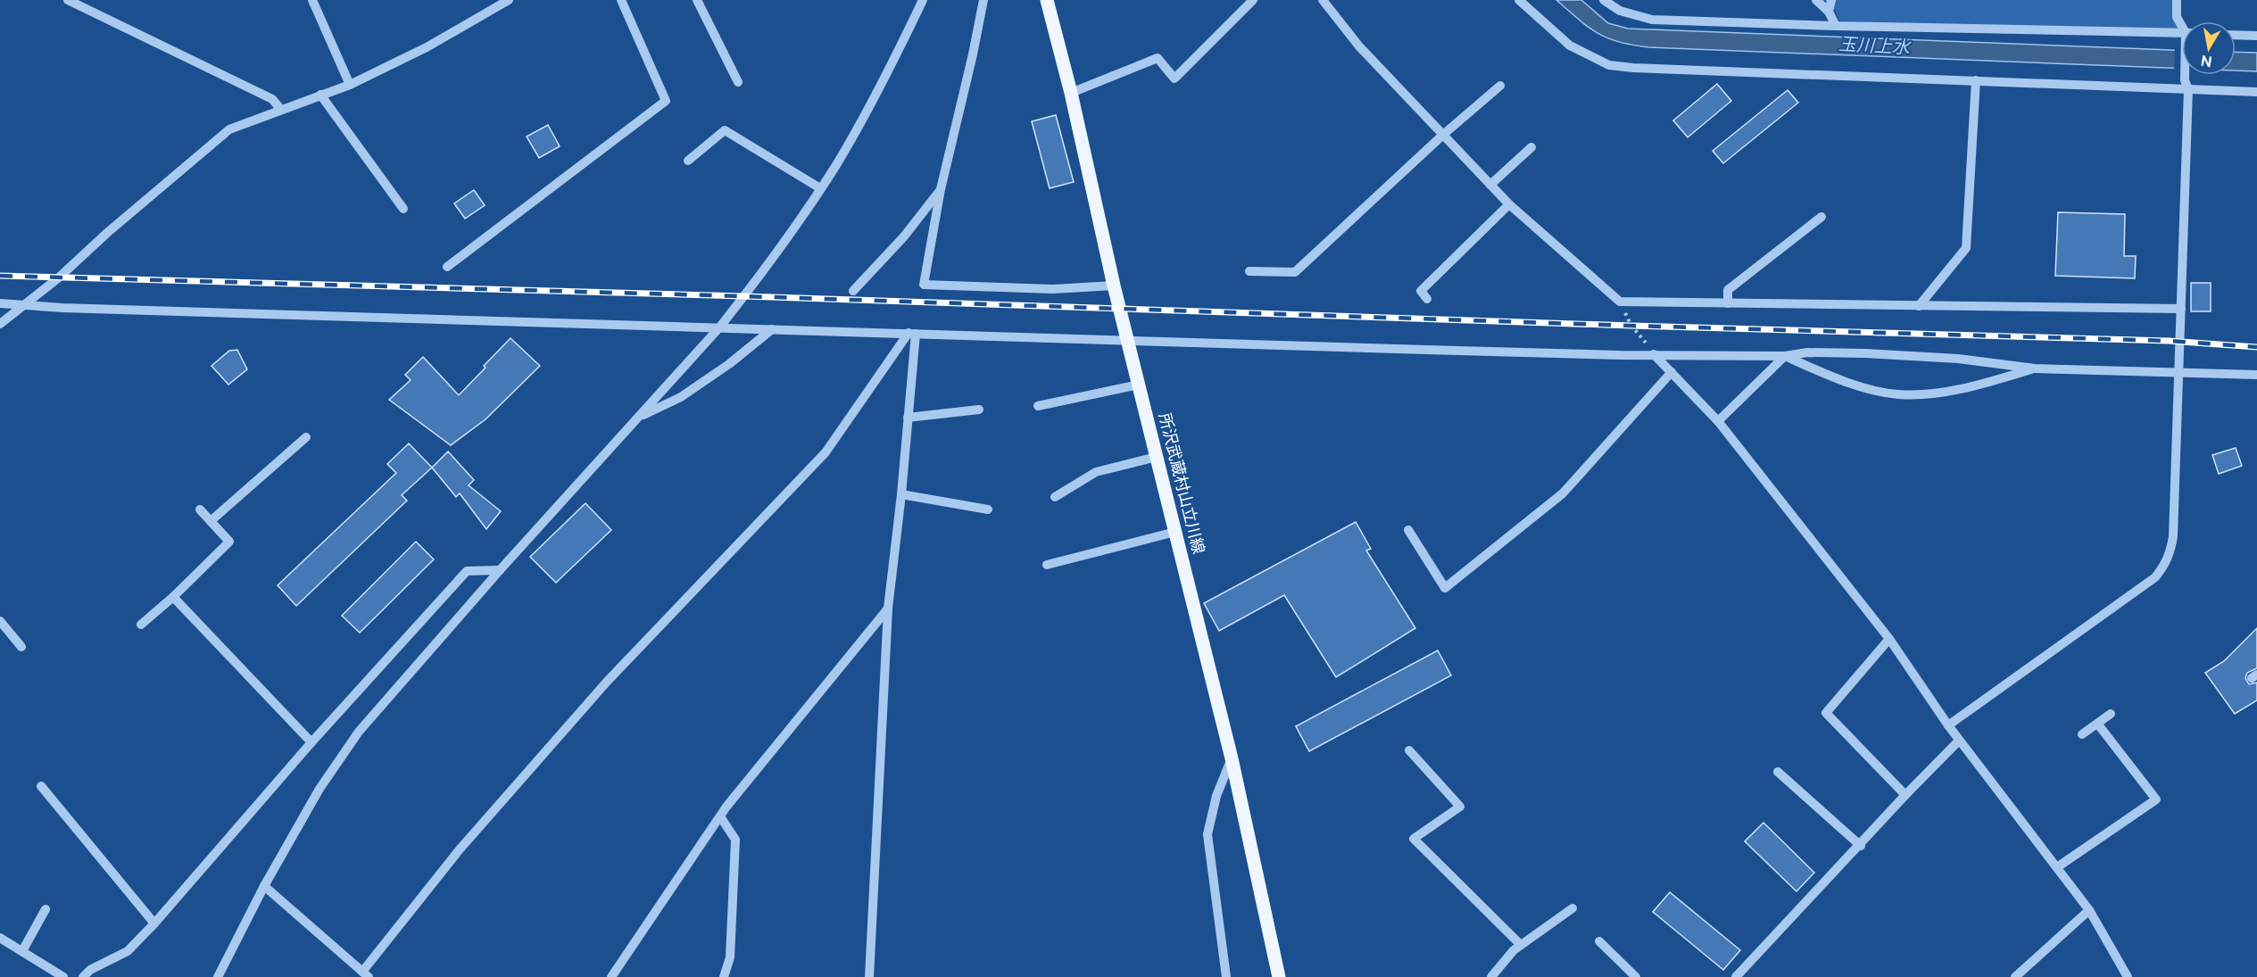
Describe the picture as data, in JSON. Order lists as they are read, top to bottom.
{
  "streets": {
    "main road": ["所沢武蔵村山立川線"]
  },
  "water": ["玉川上水"],
  "north": "bottom"
}
